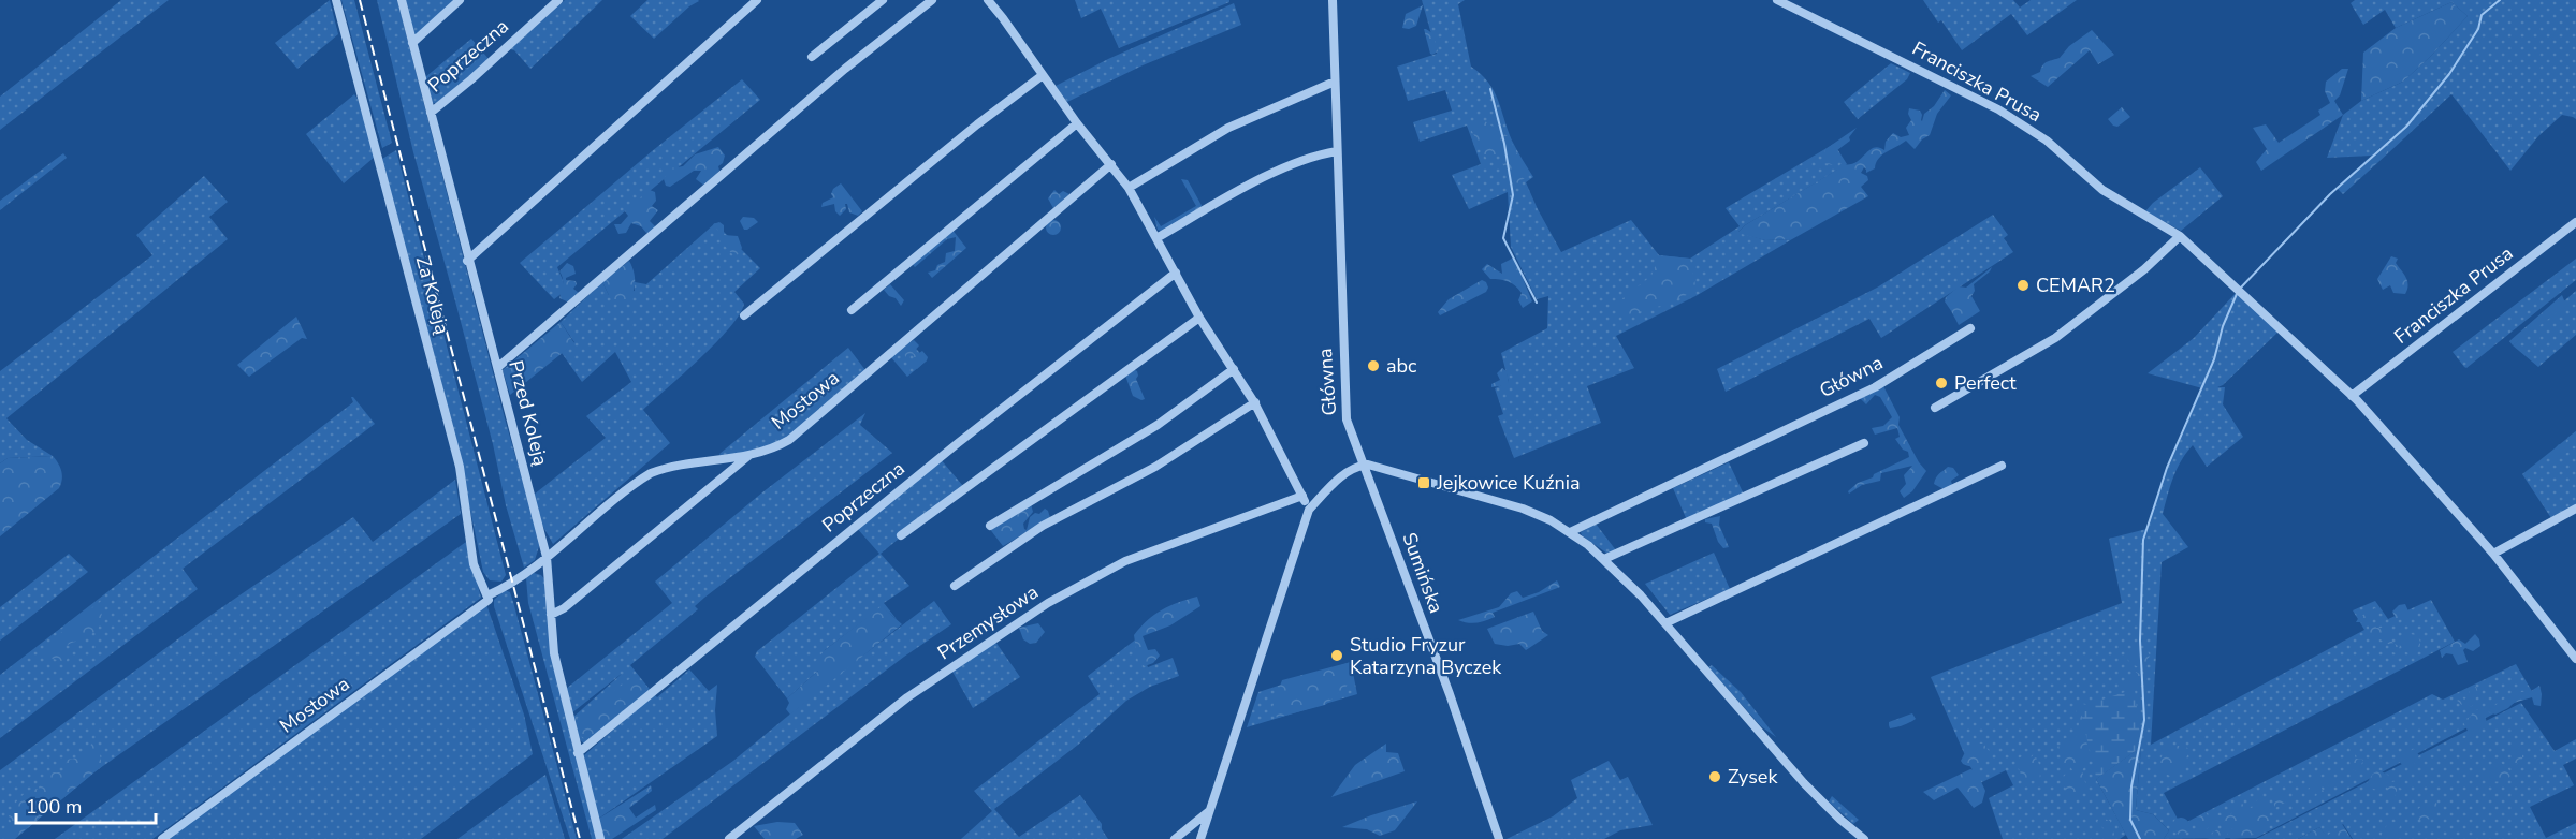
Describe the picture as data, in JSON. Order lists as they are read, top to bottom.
{
  "streets": {
    "street": [
      "Poprzeczna",
      "Franciszka Prusa",
      "Za Koleją",
      "Główna",
      "Mostowa",
      "Przed Koleją",
      "Sumińska",
      "Przemysłowa"
    ]
  },
  "crossings": [
    ["Poprzeczna", "Przed Koleją"],
    ["Za Koleją", "Mostowa"],
    ["Główna", "Sumińska"],
    ["Mostowa", "Przed Koleją"]
  ],
  "places": {
    "other": [
      "CEMAR2",
      "abc",
      "Perfect",
      "Studio Fryzur Katarzyna Byczek",
      "Zysek"
    ],
    "transit": ["Jejkowice Kuźnia"]
  },
  "scale_bar": "100 m"
}
